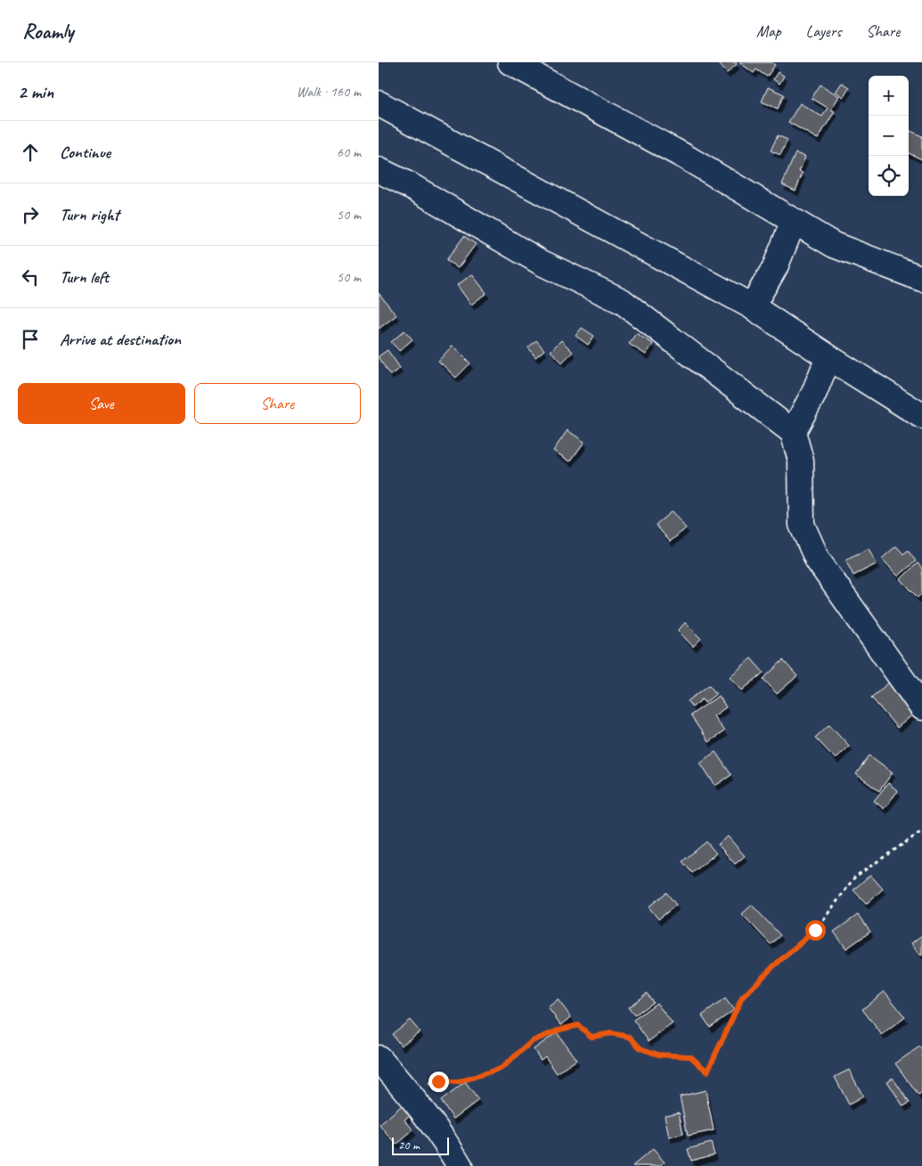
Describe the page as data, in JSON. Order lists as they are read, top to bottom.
{
  "scale_bar": "20 m",
  "page": {
    "header": "Roamly",
    "nav": ["Map", "Layers", "Share"],
    "heading": ["2 min", "Walk · 160 m"],
    "map_buttons": ["+", "−"],
    "list": [
      ["Continue", "60 m"],
      ["Turn right", "50 m"],
      ["Turn left", "50 m"],
      "Arrive at destination"
    ],
    "buttons": ["Save", "Share"],
    "scale": "20 m"
  }
}
